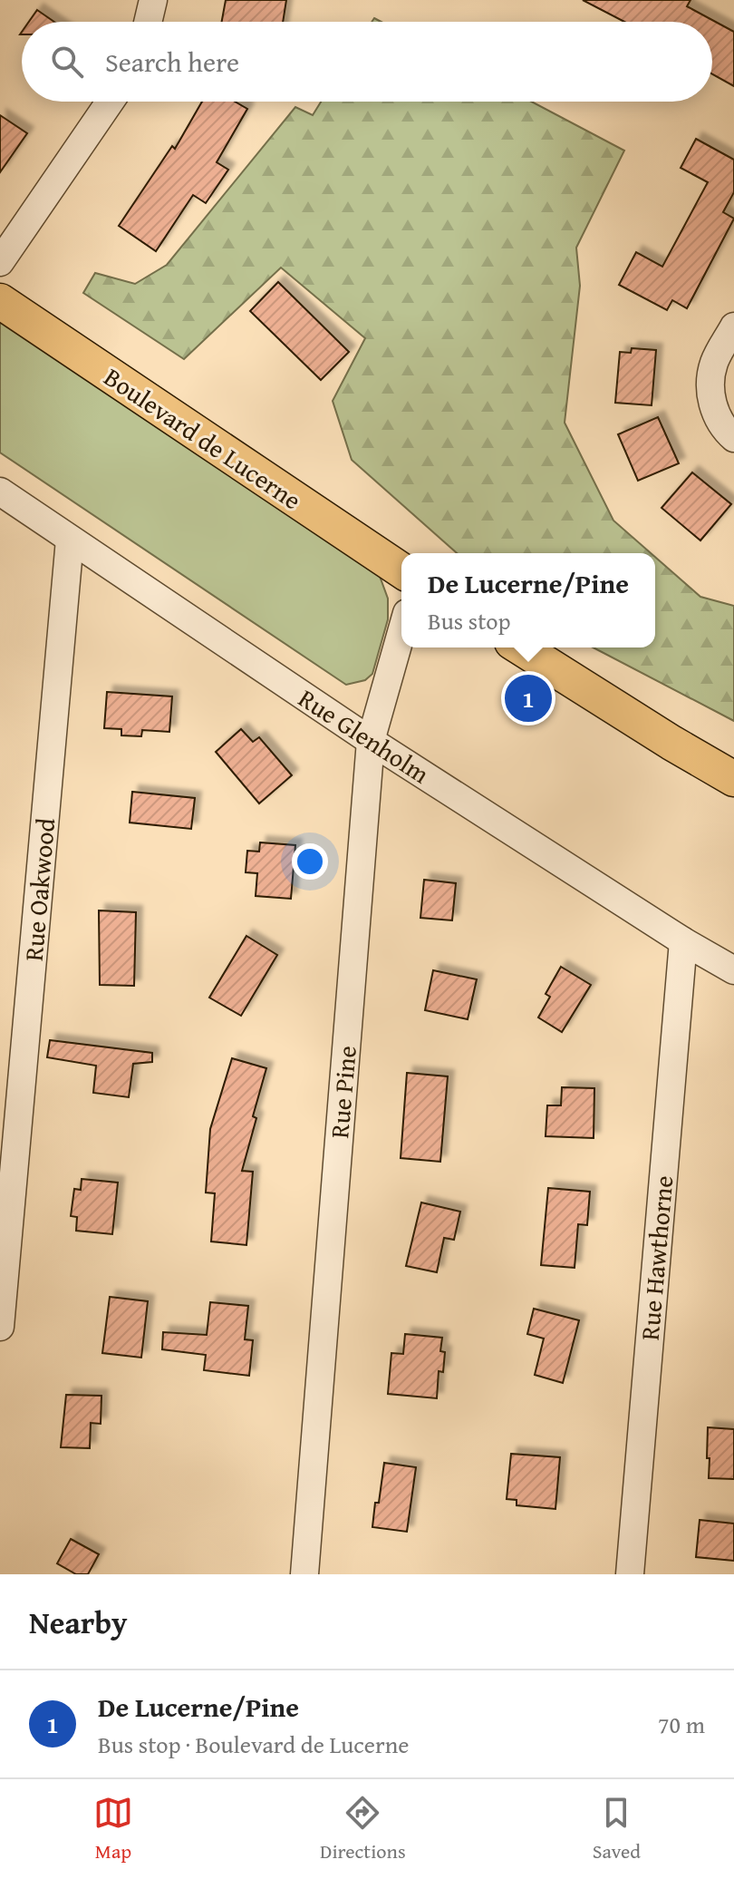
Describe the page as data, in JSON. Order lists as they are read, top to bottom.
{
  "streets": {
    "main road": ["Boulevard de Lucerne"],
    "street": [
      "Rue Glenholm",
      "Rue Oakwood",
      "Rue Pine",
      "Rue Hawthorne"
    ]
  },
  "crossings": [
    ["Rue Glenholm", "Rue Oakwood"],
    ["Rue Glenholm", "Rue Pine"],
    ["Rue Glenholm", "Rue Hawthorne"]
  ],
  "page": {
    "search": "Search here",
    "popup": ["De Lucerne/Pine", "Bus stop"],
    "pins": "1",
    "heading": "Nearby",
    "list": [
      {
        "mark": "1",
        "name": "De Lucerne/Pine",
        "note": "Bus stop · Boulevard de Lucerne",
        "value": "70 m"
      }
    ],
    "nav": ["Map", "Directions", "Saved"]
  }
}
